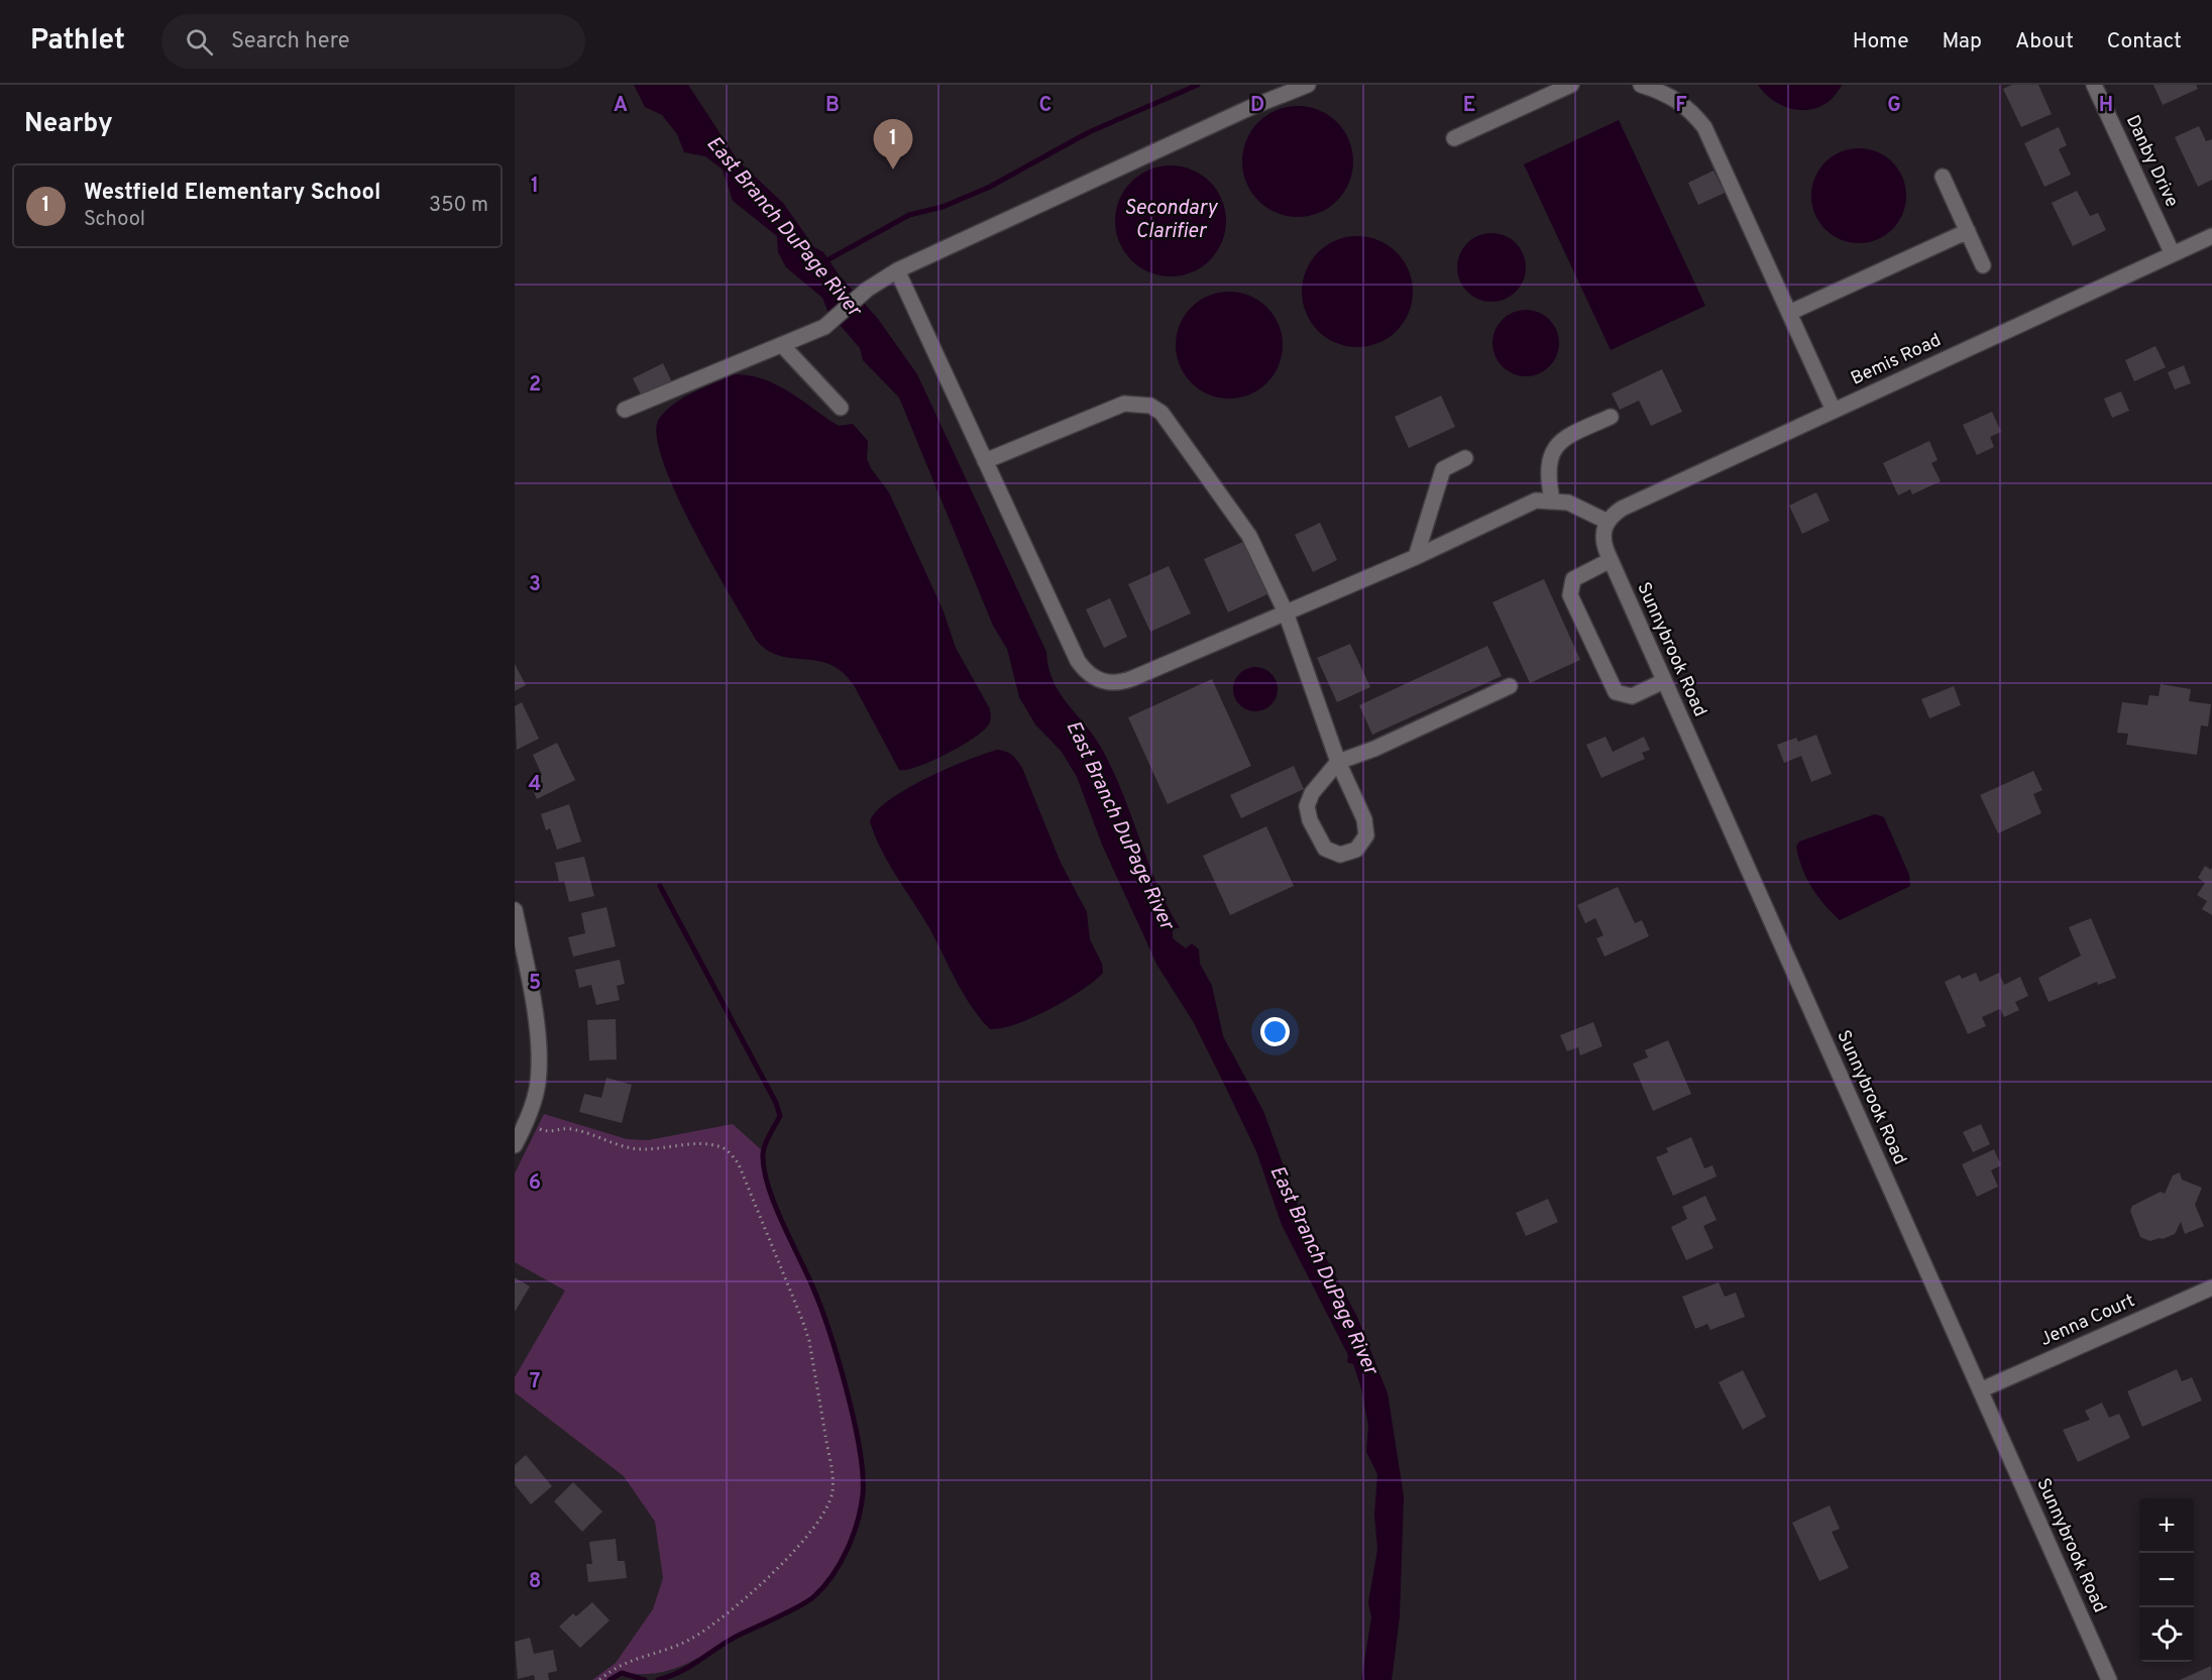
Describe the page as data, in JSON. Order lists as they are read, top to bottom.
{
  "streets": {
    "street": [
      "Danby Drive",
      "Bemis Road",
      "Sunnybrook Road",
      "Jenna Court"
    ]
  },
  "crossings": [
    ["Danby Drive", "Bemis Road"],
    ["Bemis Road", "Sunnybrook Road"],
    ["Sunnybrook Road", "Jenna Court"]
  ],
  "water": ["Secondary Clarifier", "East Branch DuPage River"],
  "page": {
    "header": "Pathlet",
    "search": "Search here",
    "nav": [
      "Home",
      "Map",
      "About",
      "Contact"
    ],
    "heading": "Nearby",
    "pins": "1",
    "list": [
      {
        "mark": "1",
        "name": "Westfield Elementary School",
        "note": "School",
        "value": "350 m"
      }
    ],
    "map_buttons": ["+", "−"]
  },
  "grid": {
    "columns": [
      "A",
      "B",
      "C",
      "D",
      "E",
      "F",
      "G",
      "H"
    ],
    "rows": [
      "1",
      "2",
      "3",
      "4",
      "5",
      "6",
      "7",
      "8"
    ]
  }
}
